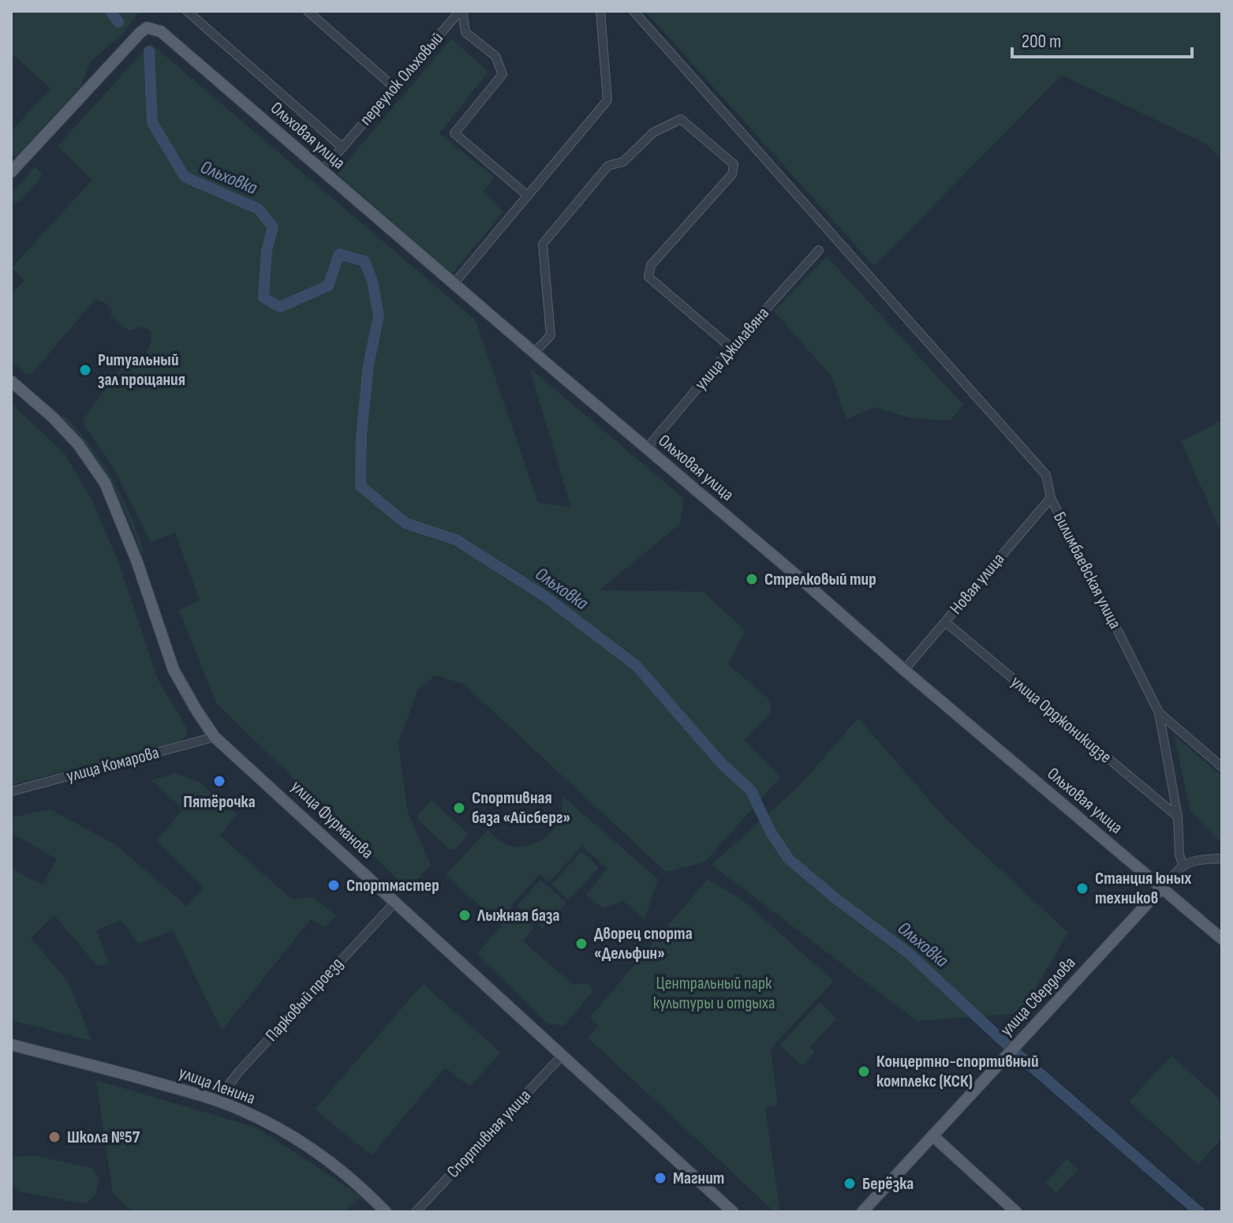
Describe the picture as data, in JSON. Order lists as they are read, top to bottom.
{
  "streets": {
    "main road": [
      "Ольховая улица",
      "улица Фурманова",
      "улица Свердлова",
      "улица Ленина"
    ],
    "street": [
      "переулок Ольховый",
      "улица Джилавяна",
      "Билимбаевская улица",
      "Новая улица",
      "улица Орджоникидзе",
      "улица Комарова",
      "Парковый проезд",
      "Спортивная улица"
    ]
  },
  "crossings": [
    ["переулок Ольховый", "Ольховая улица"],
    ["Ольховая улица", "улица Джилавяна"],
    ["Ольховая улица", "Новая улица"],
    ["Ольховая улица", "улица Свердлова"],
    ["Билимбаевская улица", "Новая улица"],
    ["Билимбаевская улица", "улица Орджоникидзе"],
    ["Новая улица", "улица Орджоникидзе"],
    ["улица Комарова", "улица Фурманова"],
    ["улица Фурманова", "Парковый проезд"],
    ["улица Фурманова", "Спортивная улица"],
    ["Парковый проезд", "улица Ленина"]
  ],
  "water": ["Ольховка"],
  "parks": ["Центральный парк культуры и отдыха"],
  "places": [
    "Ритуальный зал прощания",
    "Стрелковый тир",
    "Пятёрочка",
    "Спортивная база «Айсберг»",
    "Спортмастер",
    "Станция юных техников",
    "Лыжная база",
    "Дворец спорта «Дельфин»",
    "Концертно-спортивный комплекс (КСК)",
    "Школа №57",
    "Магнит",
    "Берёзка"
  ],
  "scale_bar": "200 m"
}
